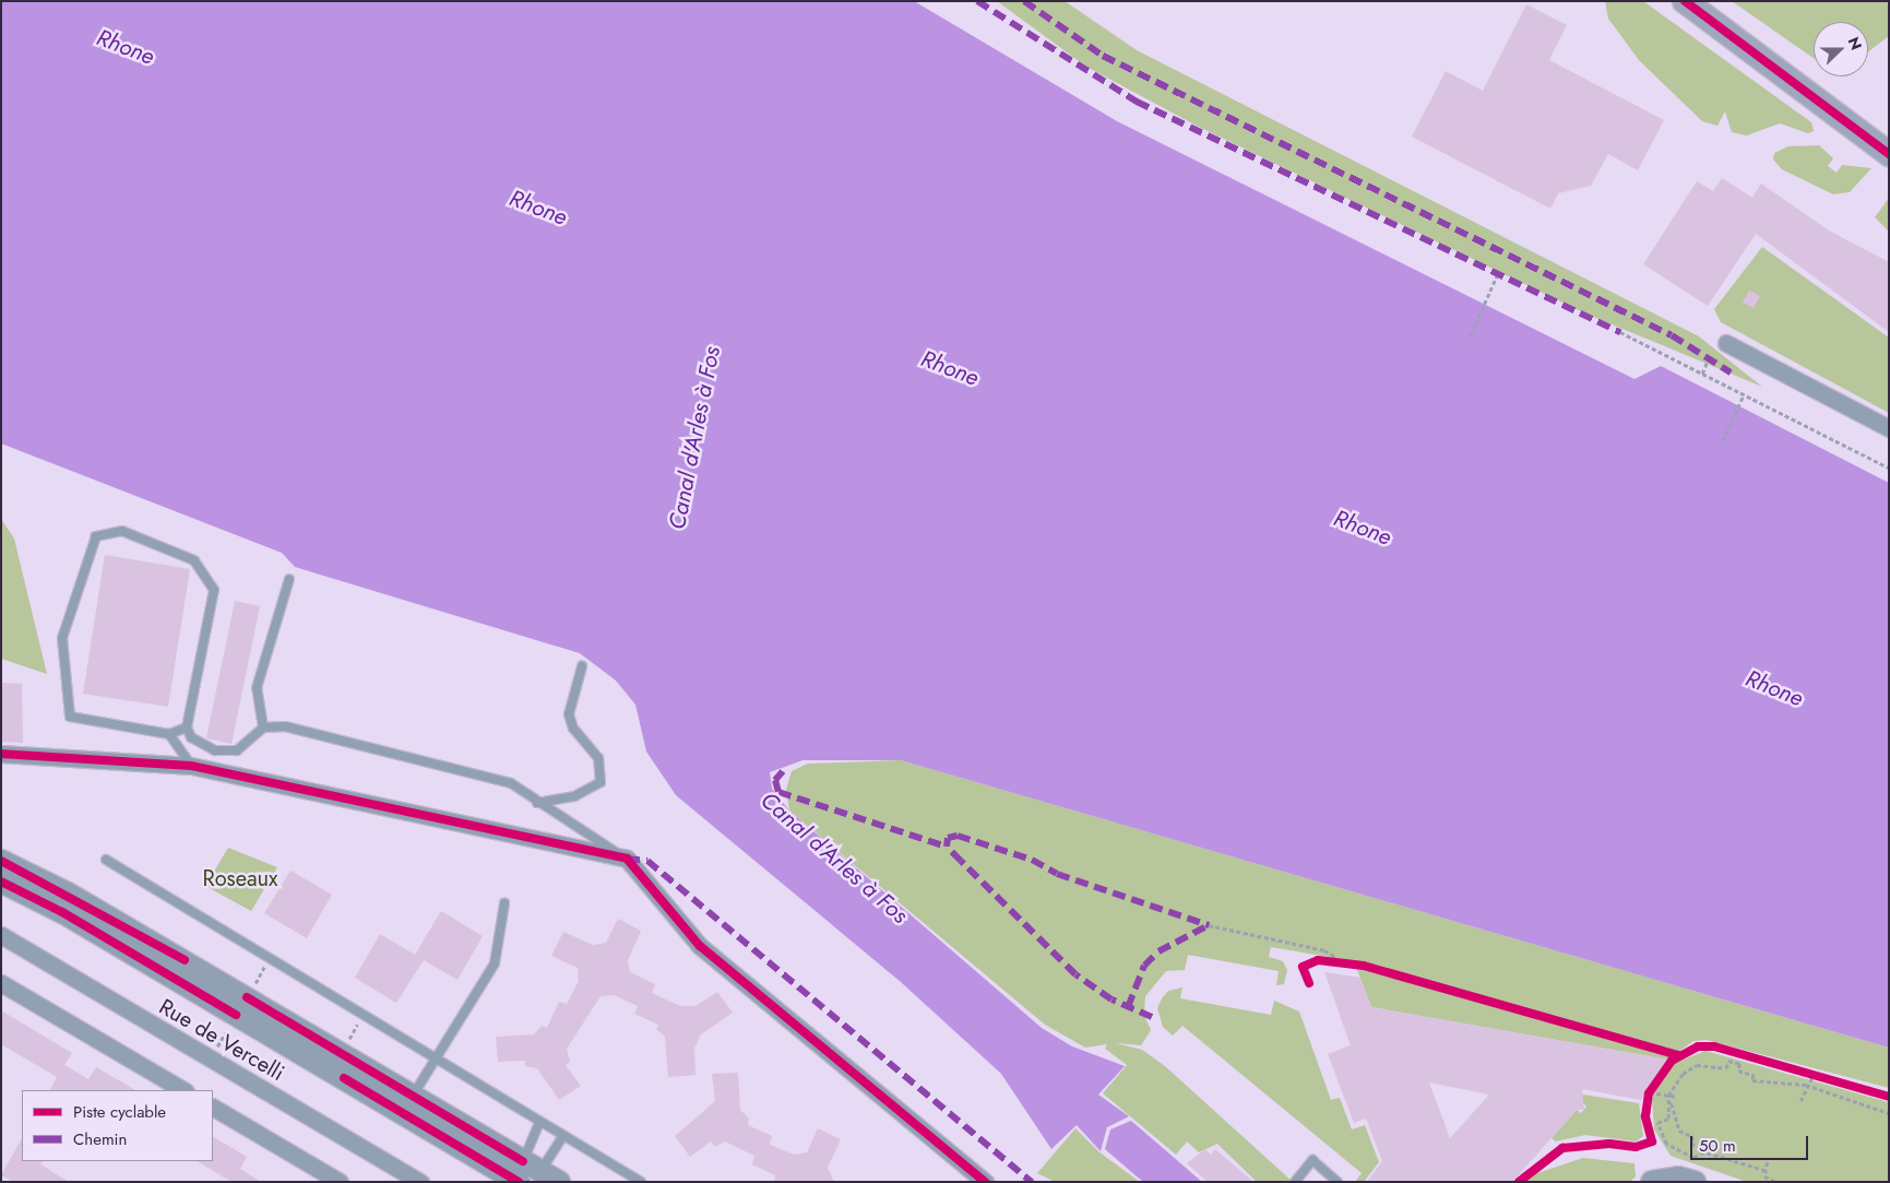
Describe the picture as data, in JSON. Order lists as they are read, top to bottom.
{
  "streets": {
    "street": ["Rue de Vercelli"]
  },
  "water": ["Rhone", "Canal d'Arles à Fos"],
  "parks": ["Roseaux"],
  "legend": ["Piste cyclable", "Chemin"],
  "scale_bar": "50 m",
  "north": "right"
}
